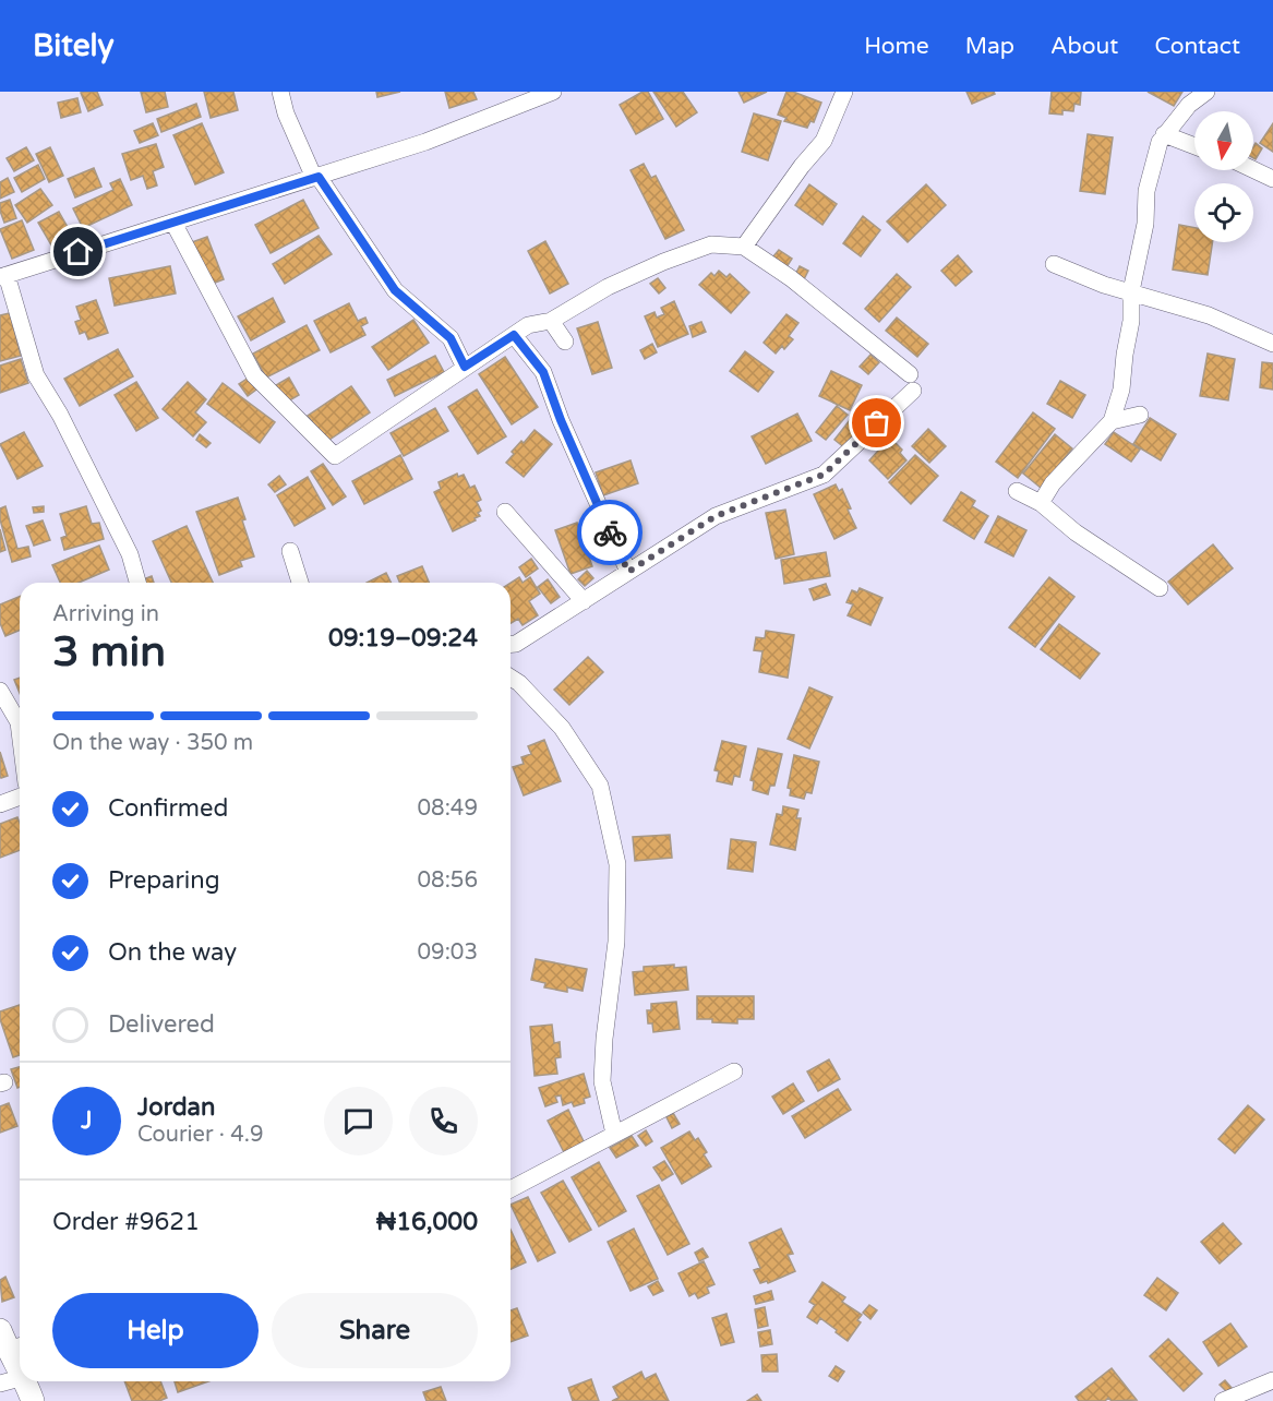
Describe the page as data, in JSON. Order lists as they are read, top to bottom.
{
  "north": "bottom",
  "page": {
    "header": "Bitely",
    "nav": [
      "Home",
      "Map",
      "About",
      "Contact"
    ],
    "heading": ["3 min", "Arriving in", "09:19–09:24"],
    "panel": [
      "Jordan",
      "Courier · 4.9",
      "Order #9621",
      "₦16,000"
    ],
    "bar": "On the way · 350 m",
    "list": [
      ["Confirmed", "08:49"],
      ["Preparing", "08:56"],
      ["On the way", "09:03"],
      "Delivered"
    ],
    "round": "J",
    "buttons": ["Help", "Share"]
  }
}
